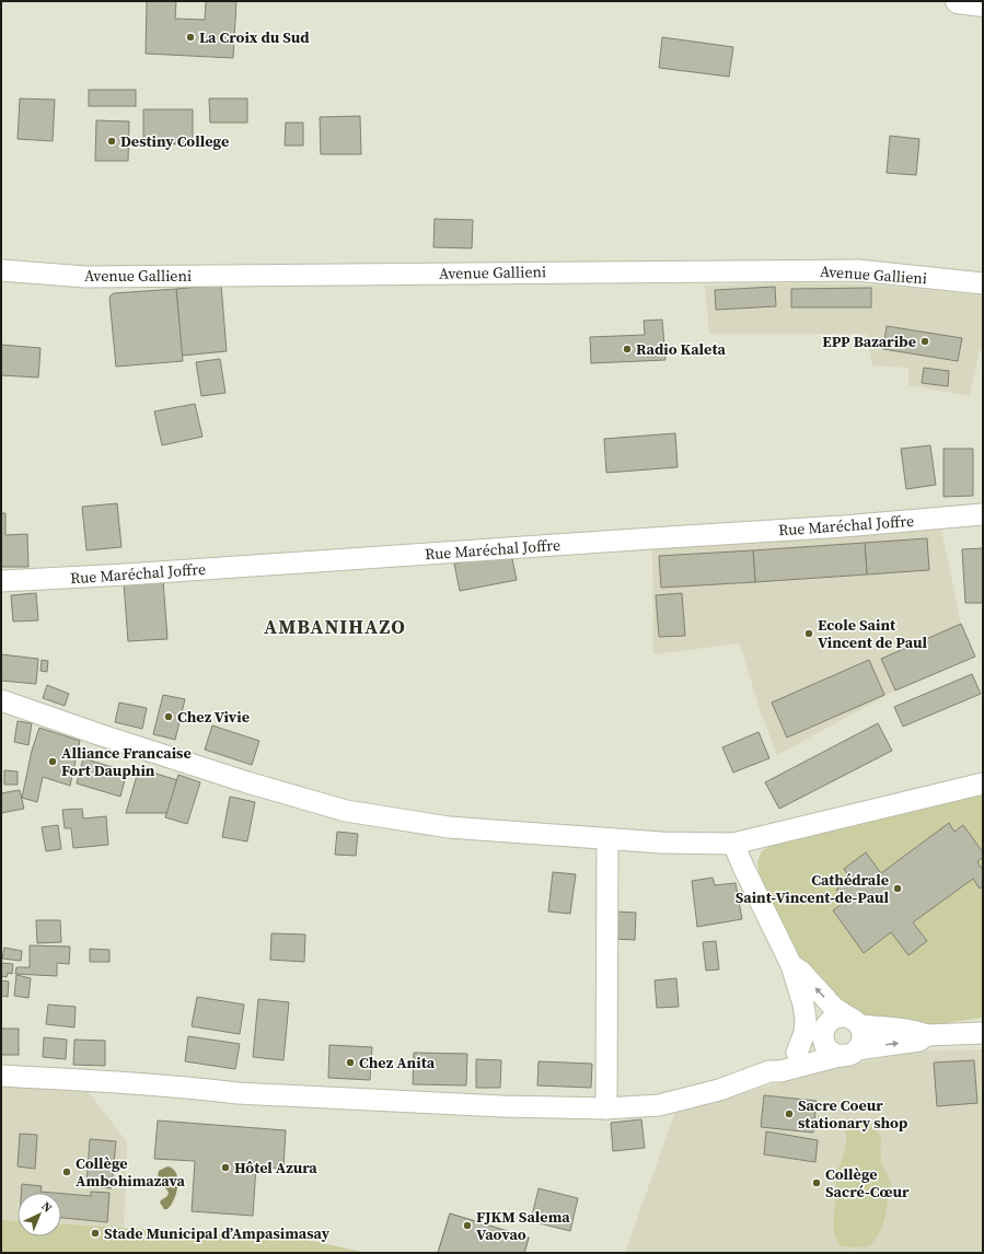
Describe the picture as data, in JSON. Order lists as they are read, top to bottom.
{
  "streets": {
    "street": ["Avenue Gallieni", "Rue Maréchal Joffre"]
  },
  "districts": ["AMBANIHAZO"],
  "places": [
    "La Croix du Sud",
    "Destiny College",
    "EPP Bazaribe",
    "Radio Kaleta",
    "Ecole Saint Vincent de Paul",
    "Chez Vivie",
    "Alliance Francaise Fort Dauphin",
    "Cathédrale Saint-Vincent-de-Paul",
    "Chez Anita",
    "Sacre Coeur stationary shop",
    "Hôtel Azura",
    "Collège Ambohimazava",
    "Collège Sacré-Cœur",
    "FJKM Salema Vaovao",
    "Stade Municipal d’Ampasimasay"
  ],
  "north": "top right"
}
